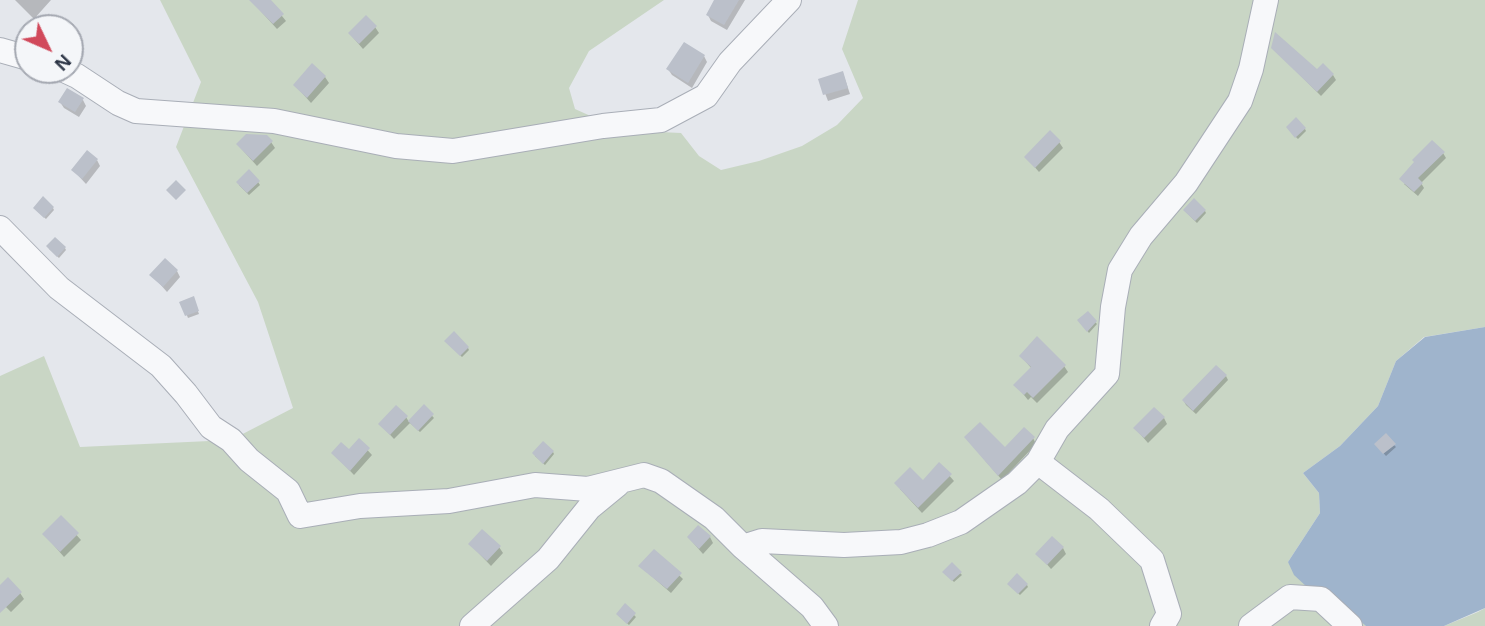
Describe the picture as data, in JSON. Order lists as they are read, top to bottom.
{
  "north": "bottom right"
}
